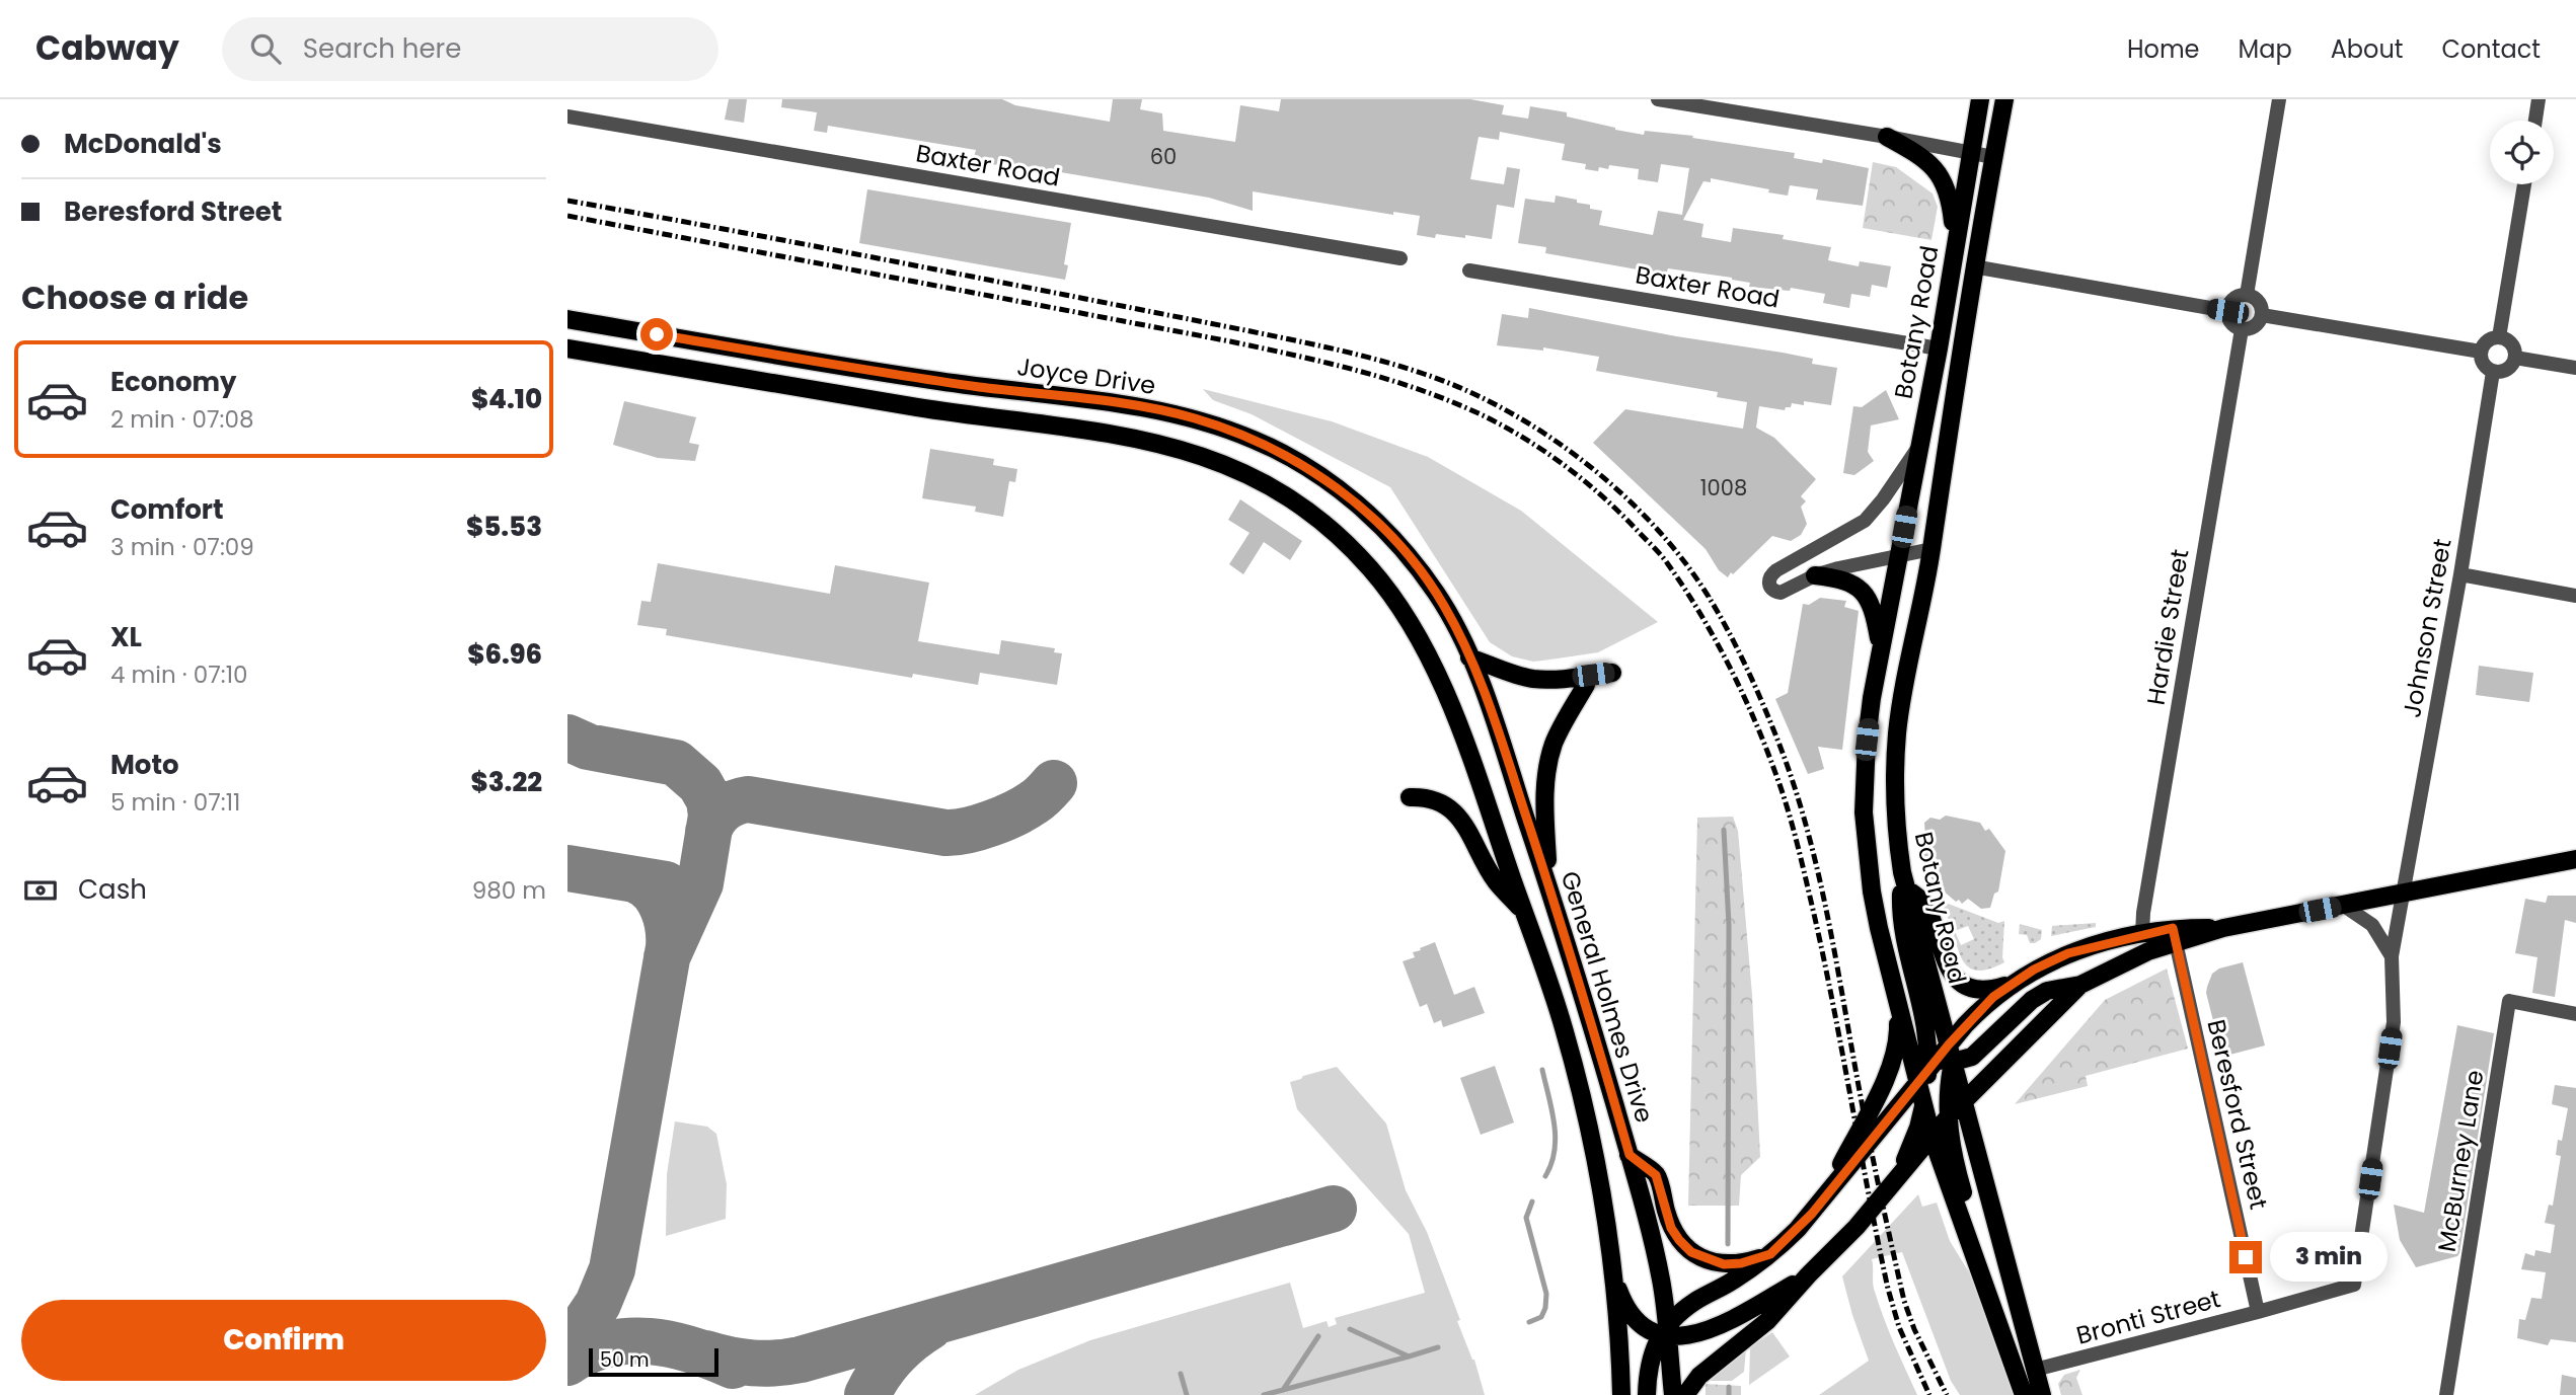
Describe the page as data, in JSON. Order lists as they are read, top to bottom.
{
  "streets": {
    "main road": ["Botany Road", "Joyce Drive", "General Holmes Drive"],
    "street": [
      "Baxter Road",
      "Hardie Street",
      "Johnson Street",
      "Beresford Street",
      "McBurney Lane",
      "Bronti Street"
    ]
  },
  "crossings": [
    ["Baxter Road", "Botany Road"],
    ["Botany Road", "Bronti Street"],
    ["Joyce Drive", "General Holmes Drive"],
    ["Johnson Street", "Bronti Street"],
    ["Beresford Street", "Bronti Street"]
  ],
  "house_numbers": ["60", "1008"],
  "scale_bar": "50 m",
  "page": {
    "header": "Cabway",
    "search": "Search here",
    "nav": [
      "Home",
      "Map",
      "About",
      "Contact"
    ],
    "banner": ["McDonald's", "Beresford Street"],
    "heading": "Choose a ride",
    "list": [
      {
        "name": "Economy",
        "note": "2 min · 07:08",
        "value": "$4.10"
      },
      {
        "name": "Comfort",
        "note": "3 min · 07:09",
        "value": "$5.53"
      },
      {
        "name": "XL",
        "note": "4 min · 07:10",
        "value": "$6.96"
      },
      {
        "name": "Moto",
        "note": "5 min · 07:11",
        "value": "$3.22"
      }
    ],
    "pay": ["Cash", "980 m"],
    "bubble": "3 min",
    "buttons": "Confirm",
    "scale": "50 m"
  }
}
